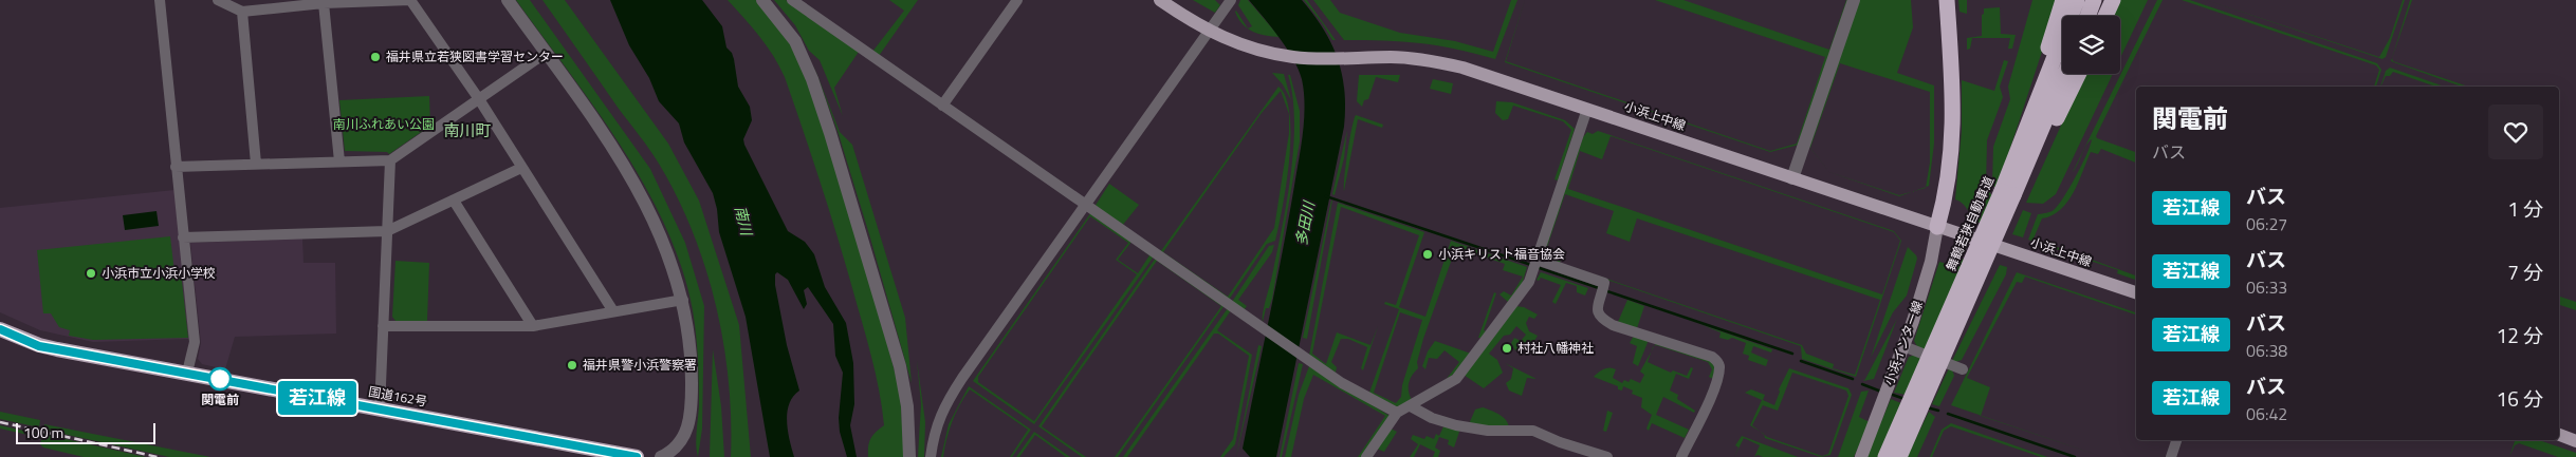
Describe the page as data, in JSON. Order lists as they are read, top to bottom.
{
  "streets": {
    "highway": ["舞鶴若狭自動車道", "国道162号"],
    "main road": ["小浜上中線", "小浜インター線"]
  },
  "crossings": [
    ["小浜上中線", "小浜インター線"]
  ],
  "districts": ["南川町"],
  "water": ["南川", "多田川"],
  "parks": ["南川ふれあい公園"],
  "places": [
    "福井県立若狭図書学習センター",
    "小浜キリスト福音協会",
    "小浜市立小浜小学校",
    "村社八幡神社",
    "福井県警小浜警察署",
    "関電前"
  ],
  "lines": ["bus line 若江線"],
  "scale_bar": "100 m",
  "page": {
    "on_map": "若江線",
    "heading": ["関電前", "バス"],
    "list": [
      {
        "mark": "若江線",
        "name": "バス",
        "note": "06:27",
        "value": "1 分"
      },
      {
        "mark": "若江線",
        "name": "バス",
        "note": "06:33",
        "value": "7 分"
      },
      {
        "mark": "若江線",
        "name": "バス",
        "note": "06:38",
        "value": "12 分"
      },
      {
        "mark": "若江線",
        "name": "バス",
        "note": "06:42",
        "value": "16 分"
      }
    ],
    "scale": "100 m"
  }
}
